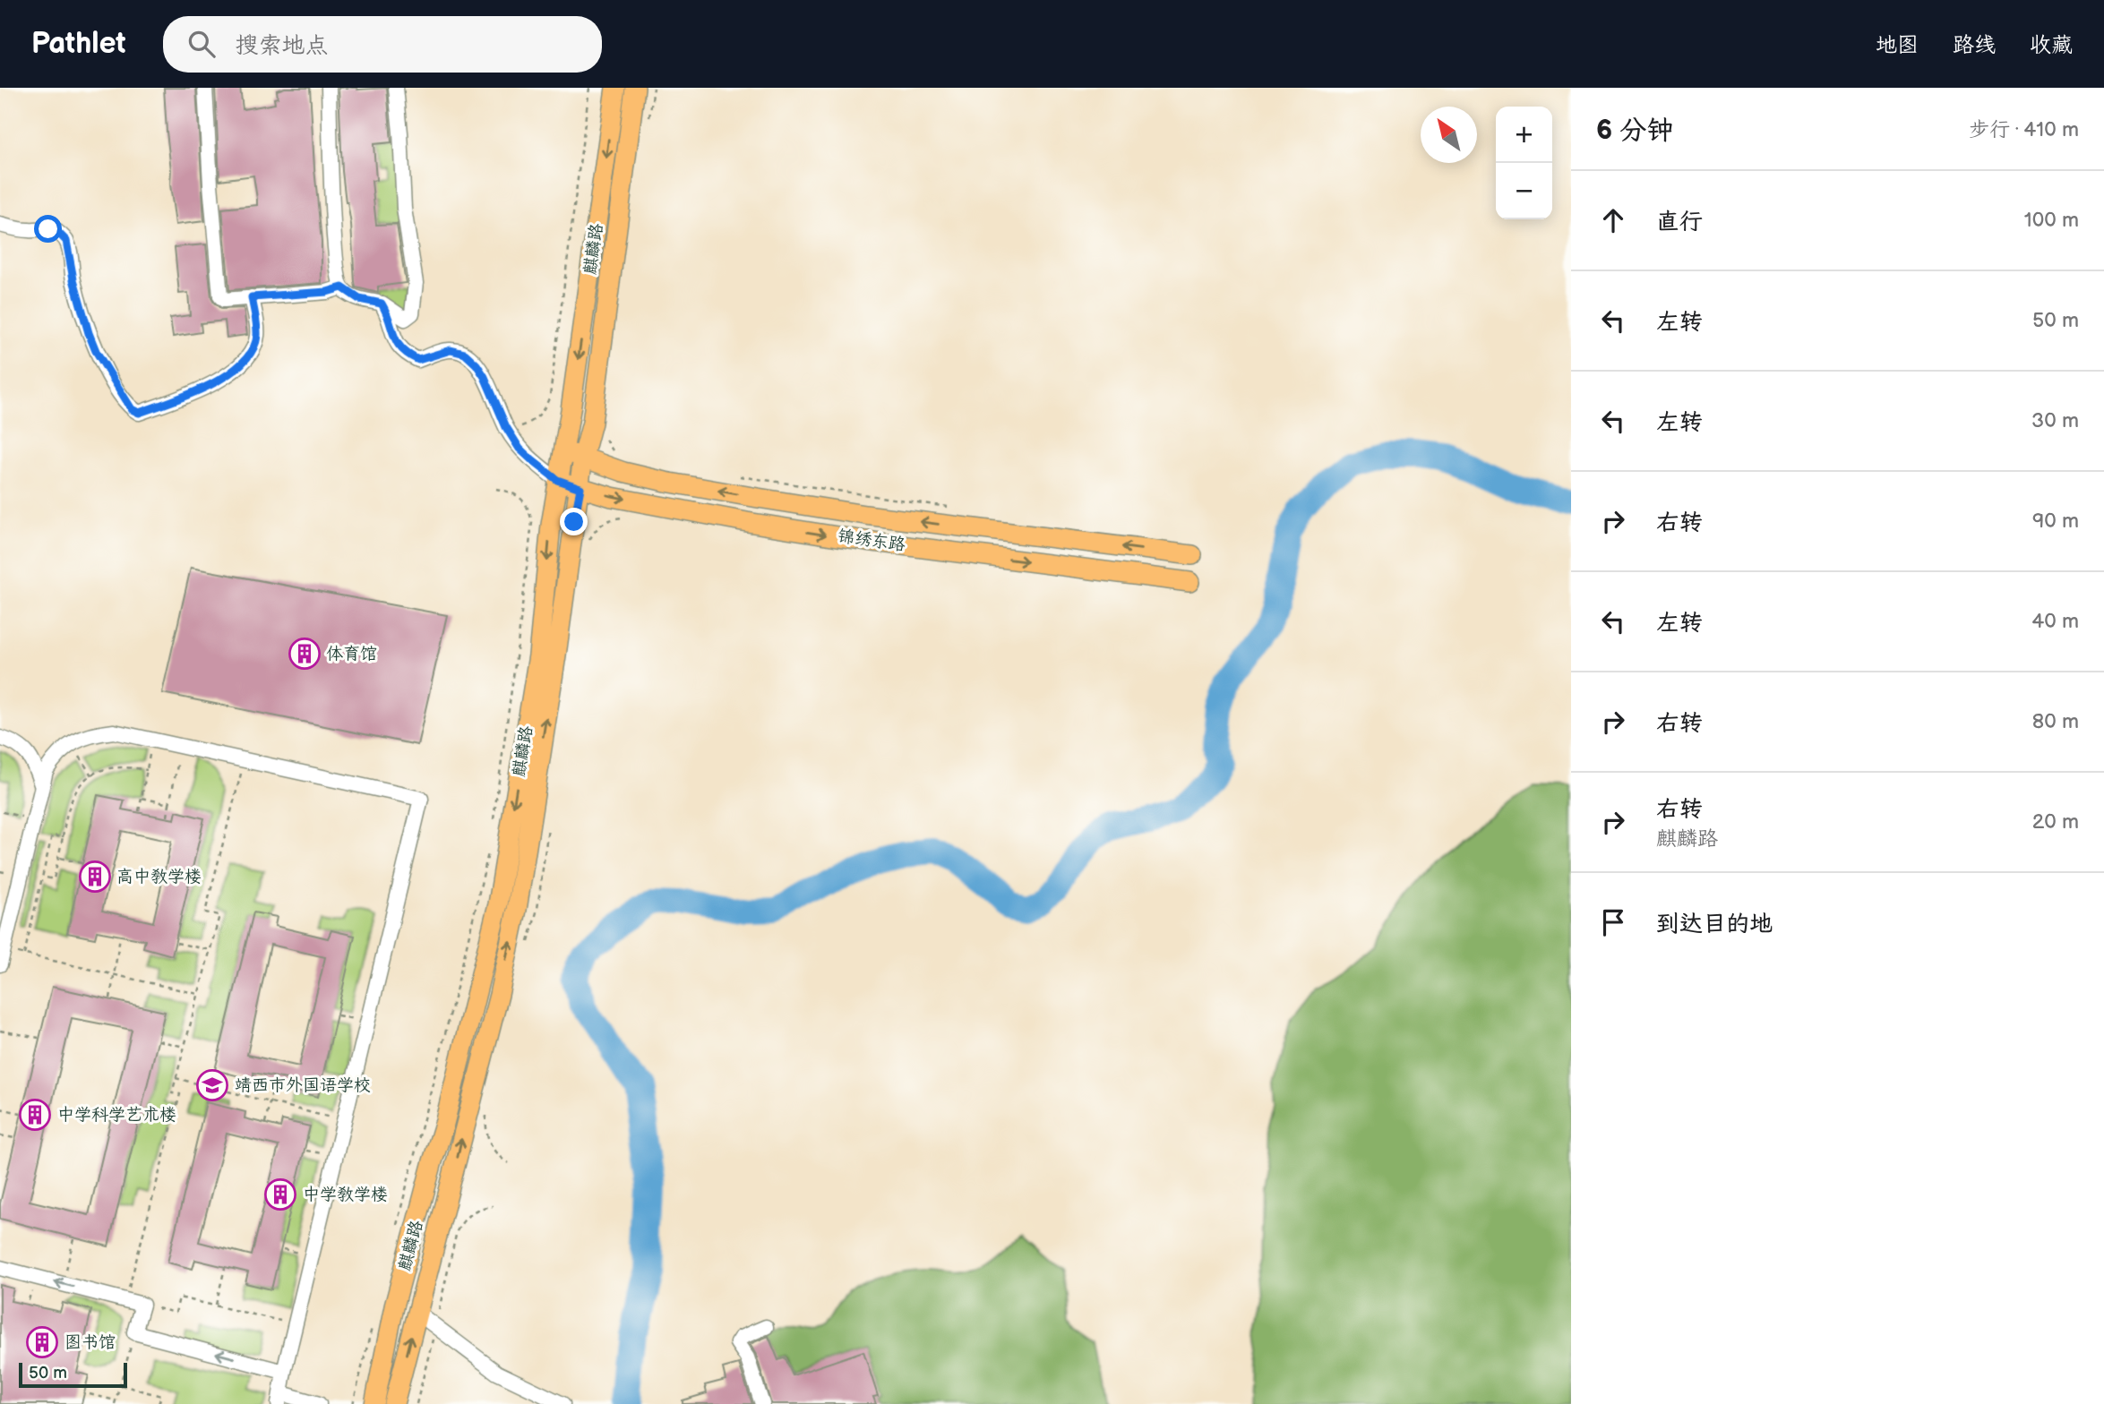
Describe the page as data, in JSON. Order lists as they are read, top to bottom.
{
  "streets": {
    "main road": ["麒麟路", "锦绣东路"]
  },
  "crossings": [
    ["麒麟路", "锦绣东路"]
  ],
  "places": {
    "building": [
      "体育馆",
      "高中教学楼",
      "中学科学艺术楼",
      "中学教学楼",
      "图书馆"
    ],
    "school or university": ["靖西市外国语学校"]
  },
  "scale_bar": "50 m",
  "north": "top left",
  "page": {
    "header": "Pathlet",
    "search": "搜索地点",
    "nav": ["地图", "路线", "收藏"],
    "heading": ["6 分钟", "步行 · 410 m"],
    "map_buttons": ["+", "−"],
    "list": [
      ["直行", "100 m"],
      ["左转", "50 m"],
      ["左转", "30 m"],
      ["右转", "90 m"],
      ["左转", "40 m"],
      ["右转", "80 m"],
      ["右转", "麒麟路", "20 m"],
      "到达目的地"
    ],
    "scale": "50 m"
  }
}
